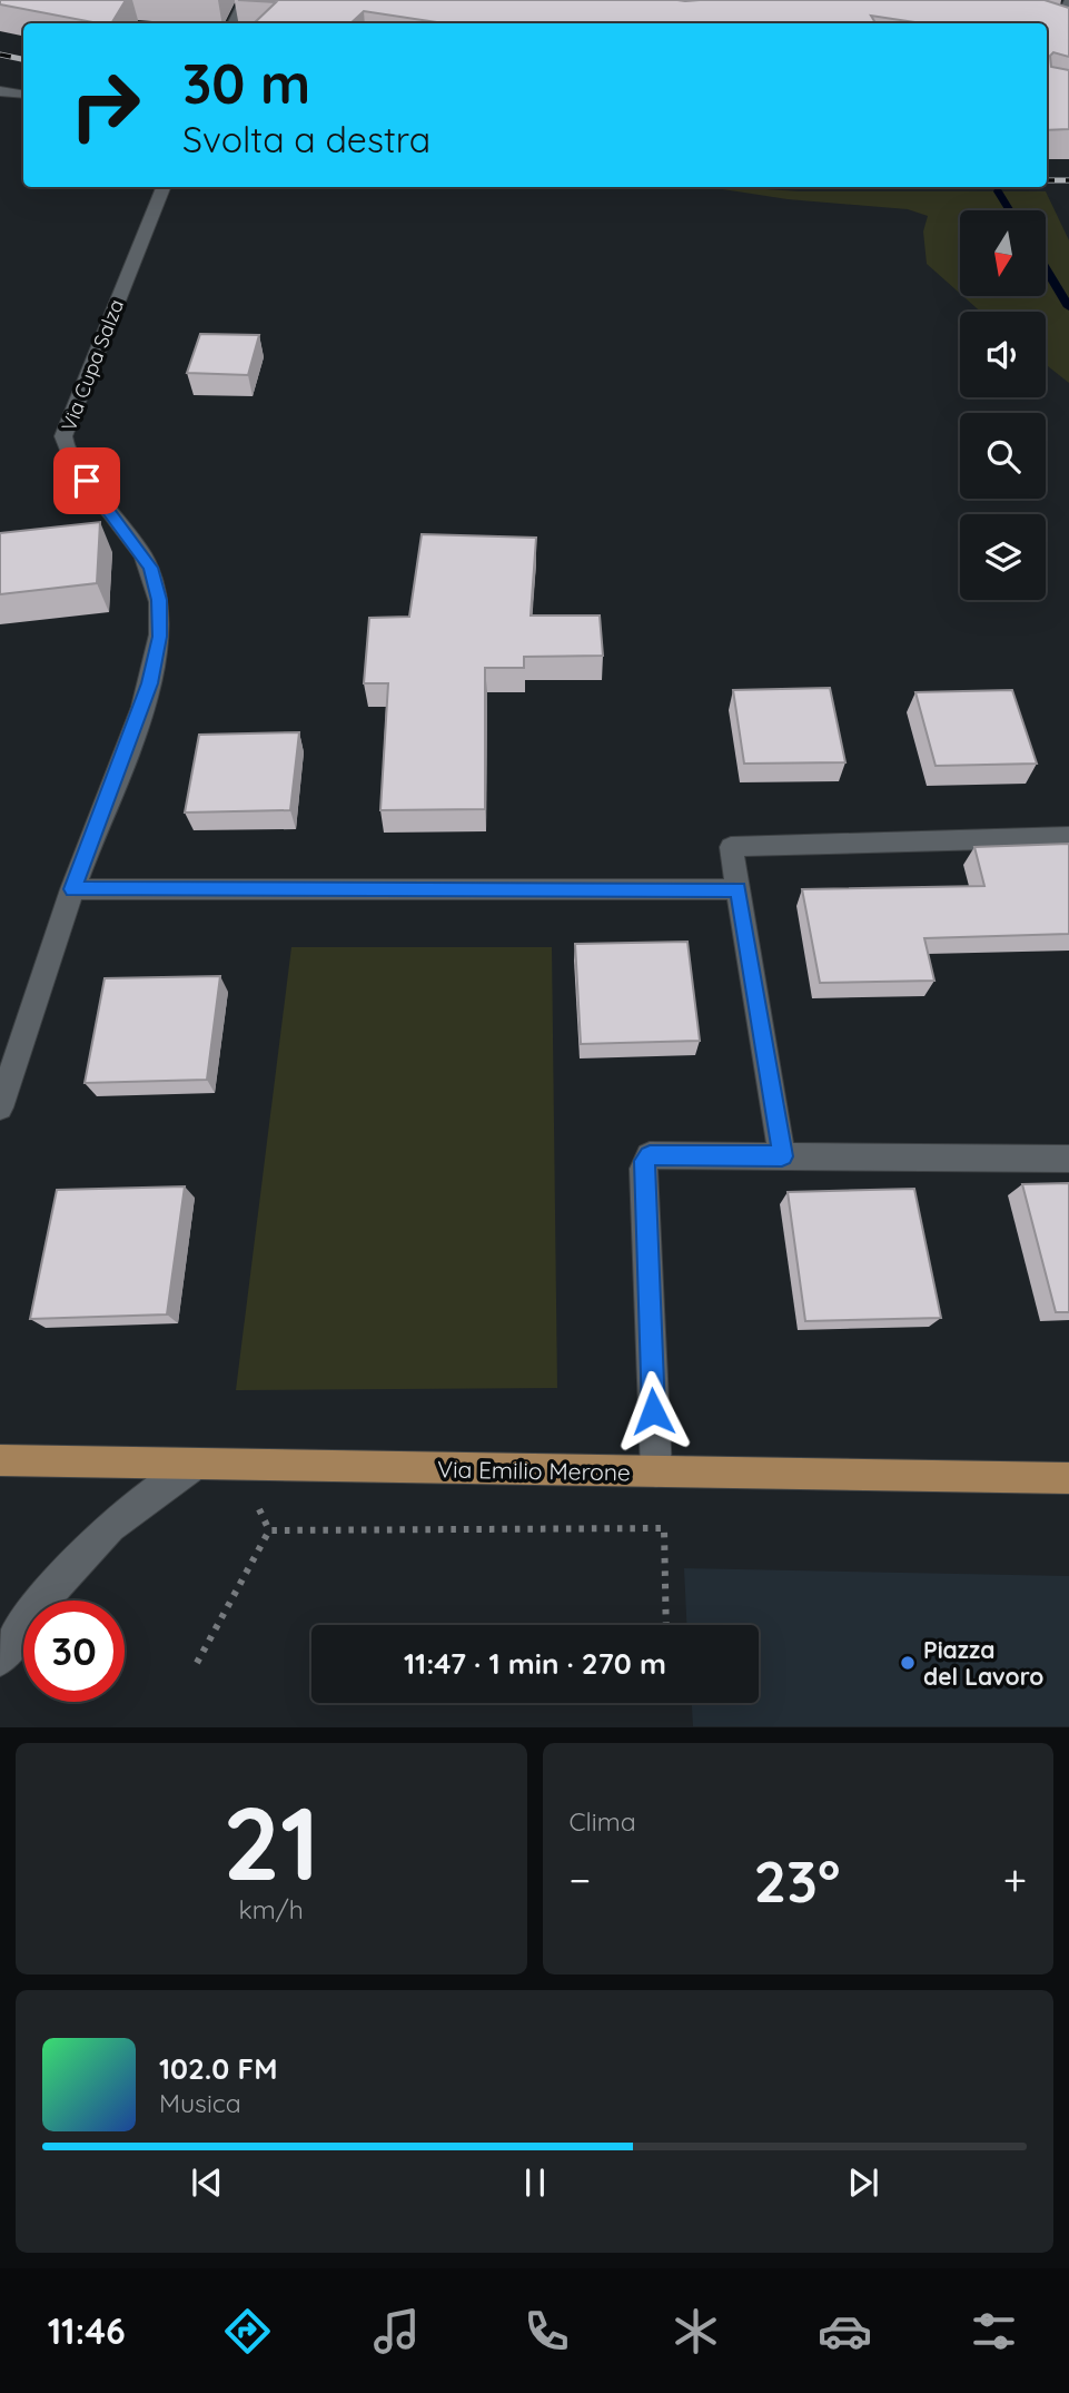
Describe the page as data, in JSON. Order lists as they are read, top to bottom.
{
  "streets": {
    "main road": ["Via Emilio Merone"],
    "street": ["Via Cupa Salza"]
  },
  "places": ["Piazza del Lavoro"],
  "north": "bottom",
  "page": {
    "turn": ["30 m", "Svolta a destra"],
    "limit": "30",
    "trip": "11:47 · 1 min · 270 m",
    "tile": [
      ["21", "km/h"],
      "Clima"
    ],
    "heat": ["−", "23°", "+"],
    "song": ["102.0 FM", "Musica"],
    "tabs": "11:46"
  }
}
